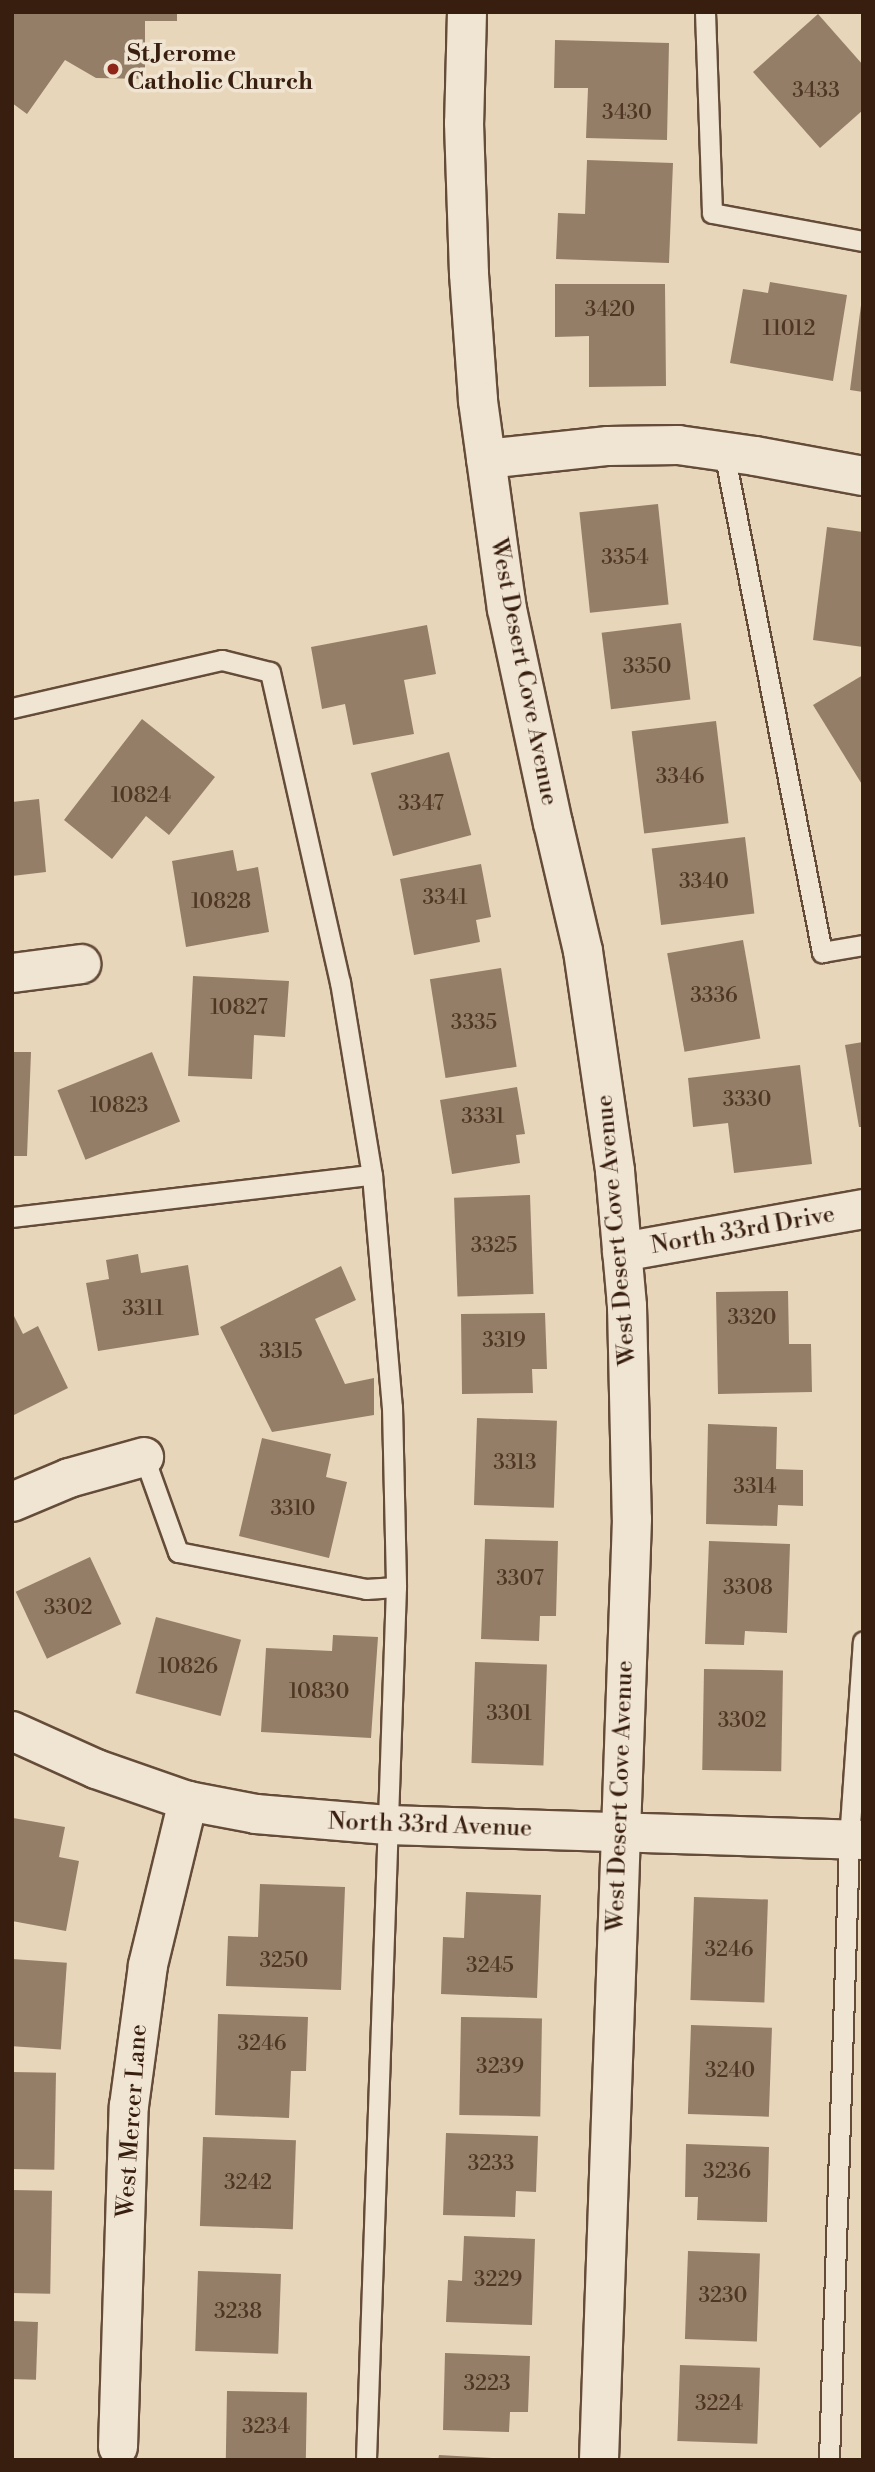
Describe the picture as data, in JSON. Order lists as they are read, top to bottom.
{
  "streets": {
    "street": [
      "West Desert Cove Avenue",
      "North 33rd Drive",
      "North 33rd Avenue",
      "West Mercer Lane"
    ]
  },
  "crossings": [
    ["West Desert Cove Avenue", "North 33rd Drive"],
    ["West Desert Cove Avenue", "North 33rd Avenue"],
    ["North 33rd Avenue", "West Mercer Lane"]
  ],
  "places": ["St Jerome Catholic Church"],
  "house_numbers": [
    "3433",
    "3430",
    "3420",
    "11012",
    "3354",
    "3350",
    "3346",
    "10824",
    "3347",
    "3340",
    "3341",
    "10828",
    "3336",
    "10827",
    "3335",
    "3330",
    "10823",
    "3331",
    "3325",
    "3311",
    "3320",
    "3319",
    "3315",
    "3313",
    "3314",
    "3310",
    "3307",
    "3308",
    "3302",
    "10826",
    "10830",
    "3301",
    "3302",
    "3246",
    "3250",
    "3245",
    "3246",
    "3239",
    "3240",
    "3233",
    "3236",
    "3242",
    "3229",
    "3230",
    "3238",
    "3223",
    "3224",
    "3234"
  ]
}
